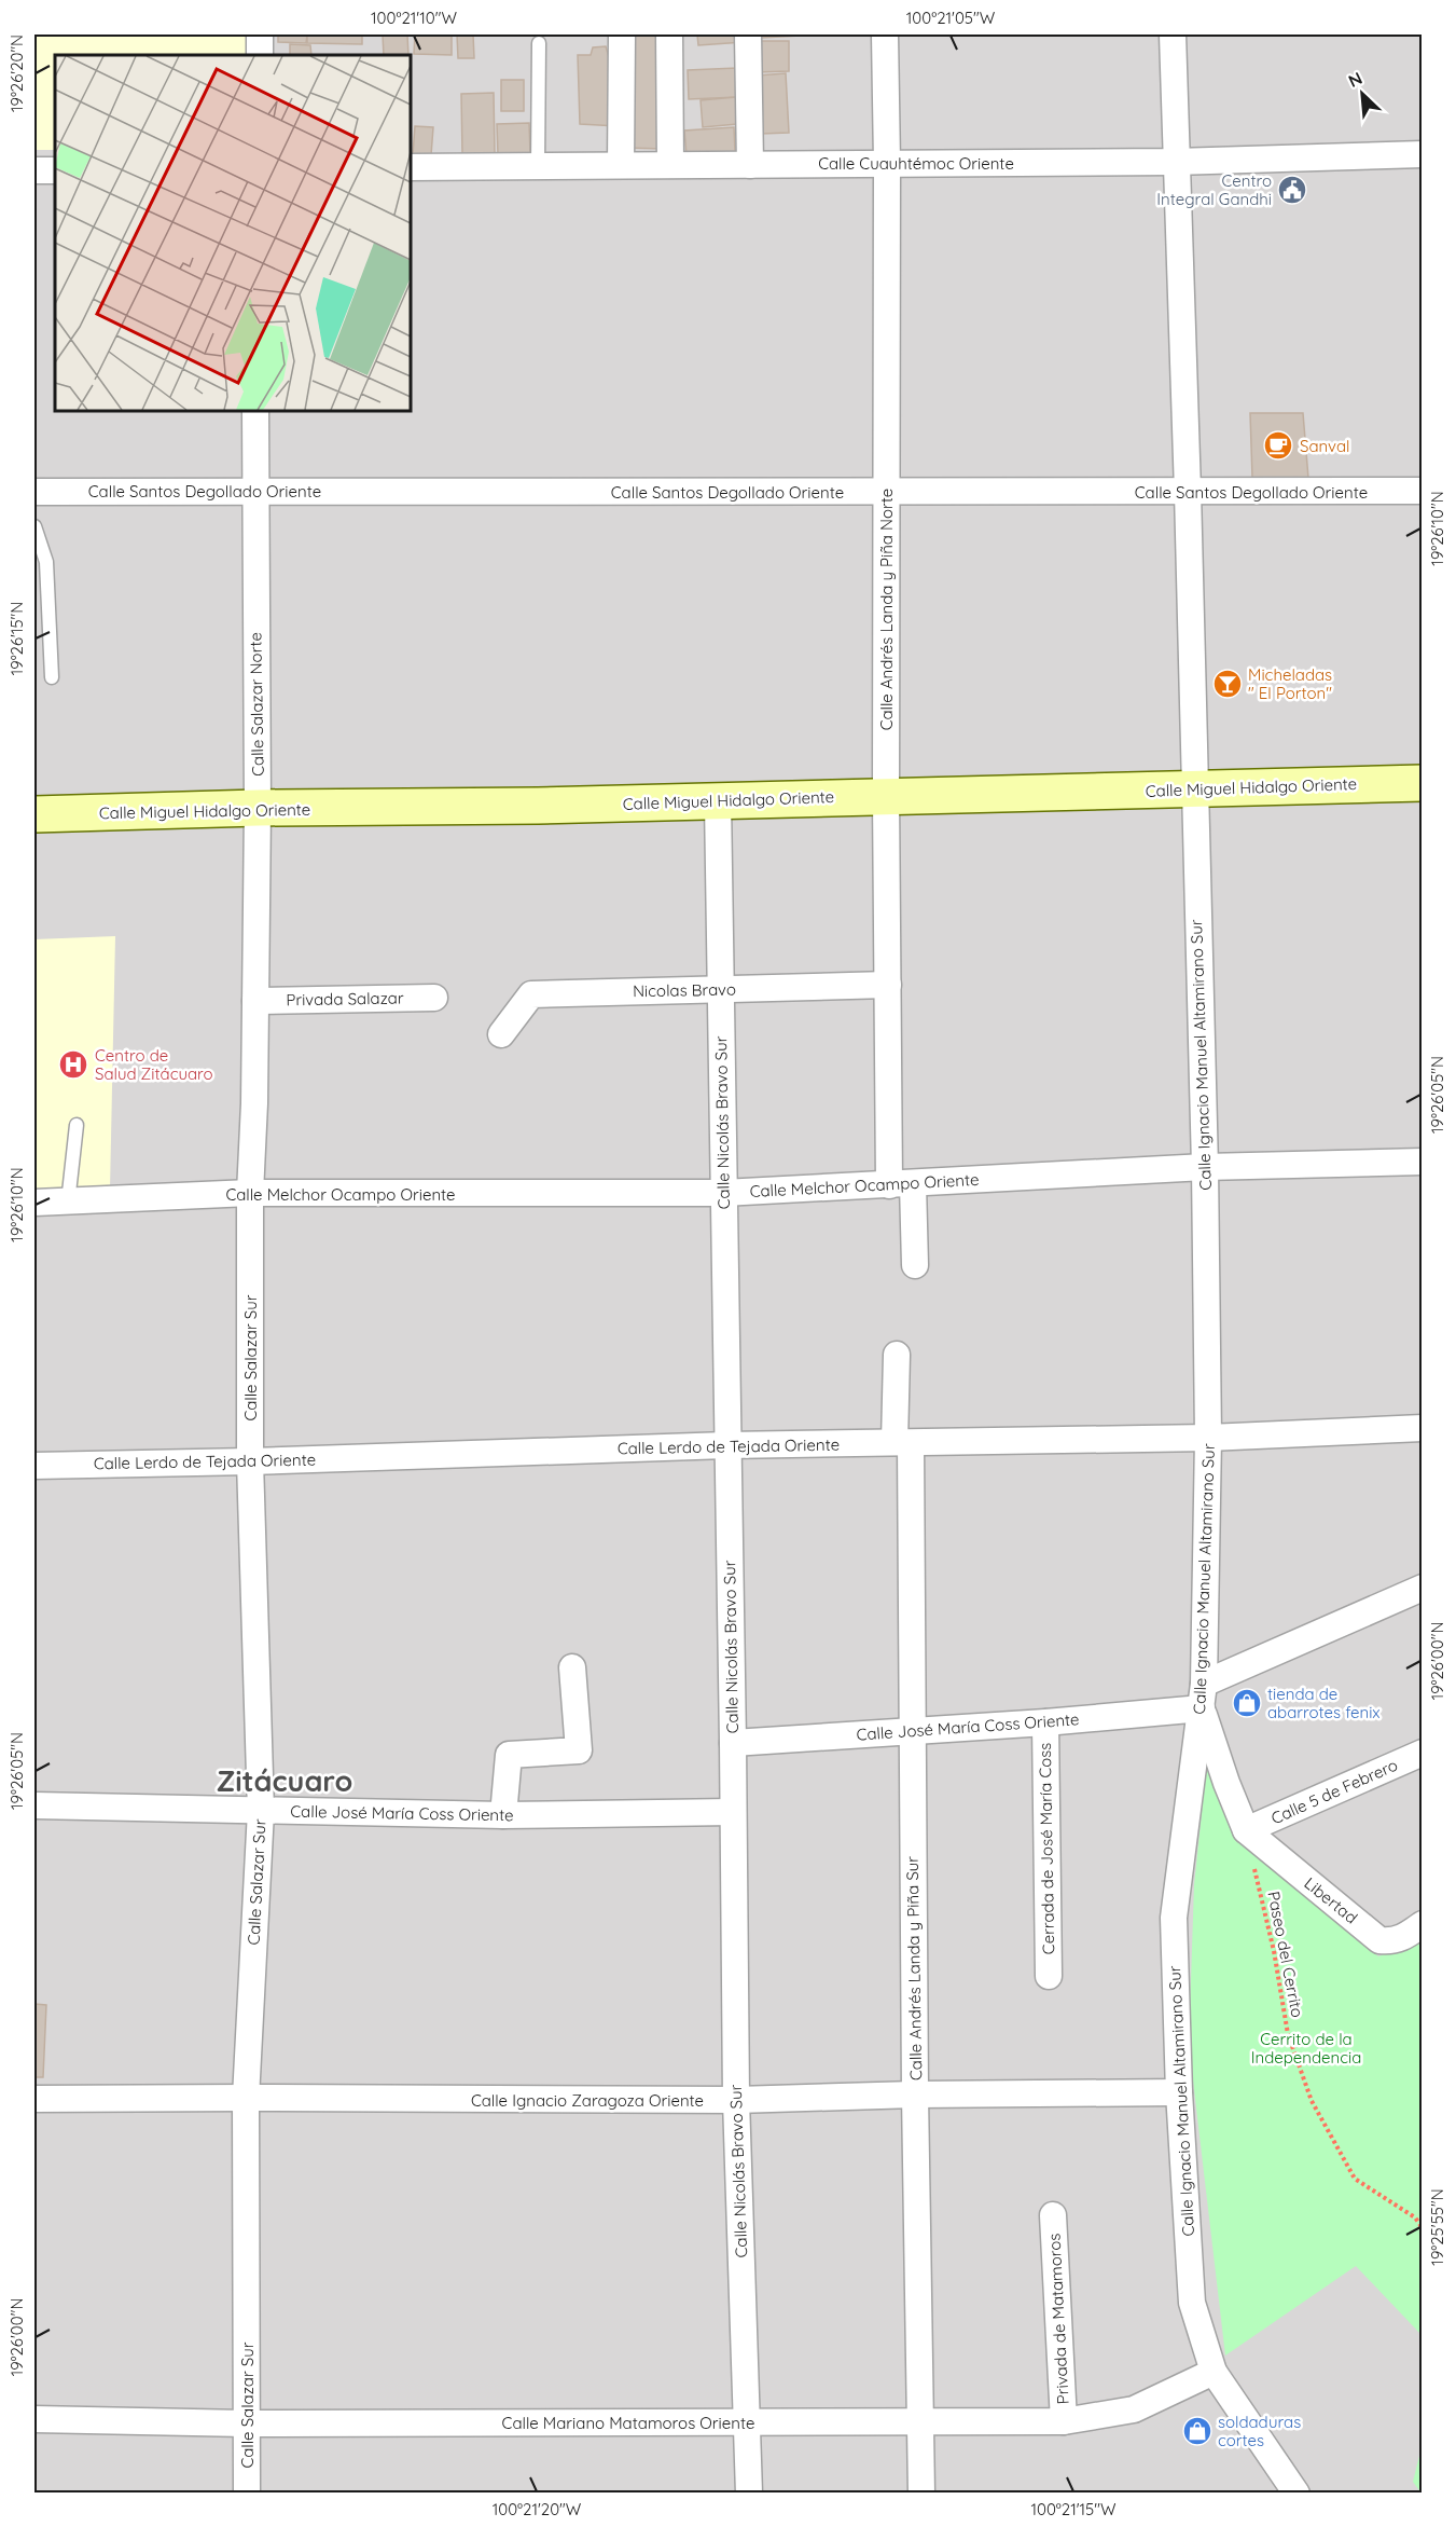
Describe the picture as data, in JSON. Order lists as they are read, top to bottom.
{
  "streets": {
    "street": [
      "Calle Cuauhtémoc Oriente",
      "Calle Santos Degollado Oriente",
      "Calle Andrés Landa y Piña Norte",
      "Calle Salazar Norte",
      "Calle Miguel Hidalgo Oriente",
      "Nicolas Bravo",
      "Privada Salazar",
      "Calle Ignacio Manuel Altamirano Sur",
      "Calle Nicolás Bravo Sur",
      "Calle Melchor Ocampo Oriente",
      "Calle Salazar Sur",
      "Calle Lerdo de Tejada Oriente",
      "Calle José María Coss Oriente",
      "Calle 5 de Febrero",
      "Cerrada de José María Coss",
      "Libertad",
      "Calle Andrés Landa y Piña Sur",
      "Calle Ignacio Zaragoza Oriente",
      "Privada de Matamoros",
      "Calle Mariano Matamoros Oriente"
    ],
    "path": ["Paseo del Cerrito"]
  },
  "crossings": [
    ["Calle Cuauhtémoc Oriente", "Calle Andrés Landa y Piña Norte"],
    ["Calle Cuauhtémoc Oriente", "Calle Ignacio Manuel Altamirano Sur"],
    ["Calle Santos Degollado Oriente", "Calle Andrés Landa y Piña Norte"],
    ["Calle Santos Degollado Oriente", "Calle Salazar Norte"],
    ["Calle Santos Degollado Oriente", "Calle Ignacio Manuel Altamirano Sur"],
    ["Calle Andrés Landa y Piña Norte", "Calle Miguel Hidalgo Oriente"],
    ["Calle Andrés Landa y Piña Norte", "Nicolas Bravo"],
    ["Calle Andrés Landa y Piña Norte", "Calle Melchor Ocampo Oriente"],
    ["Calle Salazar Norte", "Calle Miguel Hidalgo Oriente"],
    ["Calle Salazar Norte", "Privada Salazar"],
    ["Calle Salazar Norte", "Calle Melchor Ocampo Oriente"],
    ["Calle Salazar Norte", "Calle Salazar Sur"],
    ["Calle Miguel Hidalgo Oriente", "Calle Ignacio Manuel Altamirano Sur"],
    ["Calle Miguel Hidalgo Oriente", "Calle Nicolás Bravo Sur"],
    ["Nicolas Bravo", "Calle Nicolás Bravo Sur"],
    ["Calle Ignacio Manuel Altamirano Sur", "Calle Melchor Ocampo Oriente"],
    ["Calle Ignacio Manuel Altamirano Sur", "Calle Lerdo de Tejada Oriente"],
    ["Calle Ignacio Manuel Altamirano Sur", "Calle José María Coss Oriente"],
    ["Calle Ignacio Manuel Altamirano Sur", "Calle Ignacio Zaragoza Oriente"],
    ["Calle Ignacio Manuel Altamirano Sur", "Calle Mariano Matamoros Oriente"],
    ["Calle Nicolás Bravo Sur", "Calle Melchor Ocampo Oriente"],
    ["Calle Nicolás Bravo Sur", "Calle Lerdo de Tejada Oriente"],
    ["Calle Nicolás Bravo Sur", "Calle José María Coss Oriente"],
    ["Calle Nicolás Bravo Sur", "Calle Ignacio Zaragoza Oriente"],
    ["Calle Nicolás Bravo Sur", "Calle Mariano Matamoros Oriente"],
    ["Calle Melchor Ocampo Oriente", "Calle Salazar Sur"],
    ["Calle Salazar Sur", "Calle Lerdo de Tejada Oriente"],
    ["Calle Salazar Sur", "Calle José María Coss Oriente"],
    ["Calle Salazar Sur", "Calle Ignacio Zaragoza Oriente"],
    ["Calle Salazar Sur", "Calle Mariano Matamoros Oriente"],
    ["Calle Lerdo de Tejada Oriente", "Calle Andrés Landa y Piña Sur"],
    ["Calle José María Coss Oriente", "Cerrada de José María Coss"],
    ["Calle José María Coss Oriente", "Calle Andrés Landa y Piña Sur"],
    ["Calle 5 de Febrero", "Libertad"],
    ["Calle 5 de Febrero", "Paseo del Cerrito"],
    ["Libertad", "Paseo del Cerrito"],
    ["Calle Andrés Landa y Piña Sur", "Calle Ignacio Zaragoza Oriente"],
    ["Calle Andrés Landa y Piña Sur", "Calle Mariano Matamoros Oriente"],
    ["Privada de Matamoros", "Calle Mariano Matamoros Oriente"]
  ],
  "districts": ["Zitácuaro"],
  "parks": ["Cerrito de la Independencia"],
  "places": {
    "public building": ["Centro Integral Gandhi"],
    "cafe": ["Sanval"],
    "bar": ["Micheladas \" El Porton\""],
    "hospital": ["Centro de Salud Zitácuaro"],
    "shop": ["tienda de abarrotes fenix", "soldaduras cortes"]
  },
  "north": "top left",
  "coordinates": [
    "100°21'10\"W",
    "100°21'05\"W",
    "19°26'20\"N",
    "19°26'10\"N",
    "19°26'15\"N",
    "19°26'05\"N",
    "19°26'00\"N",
    "19°25'55\"N",
    "100°21'20\"W",
    "100°21'15\"W"
  ]
}
